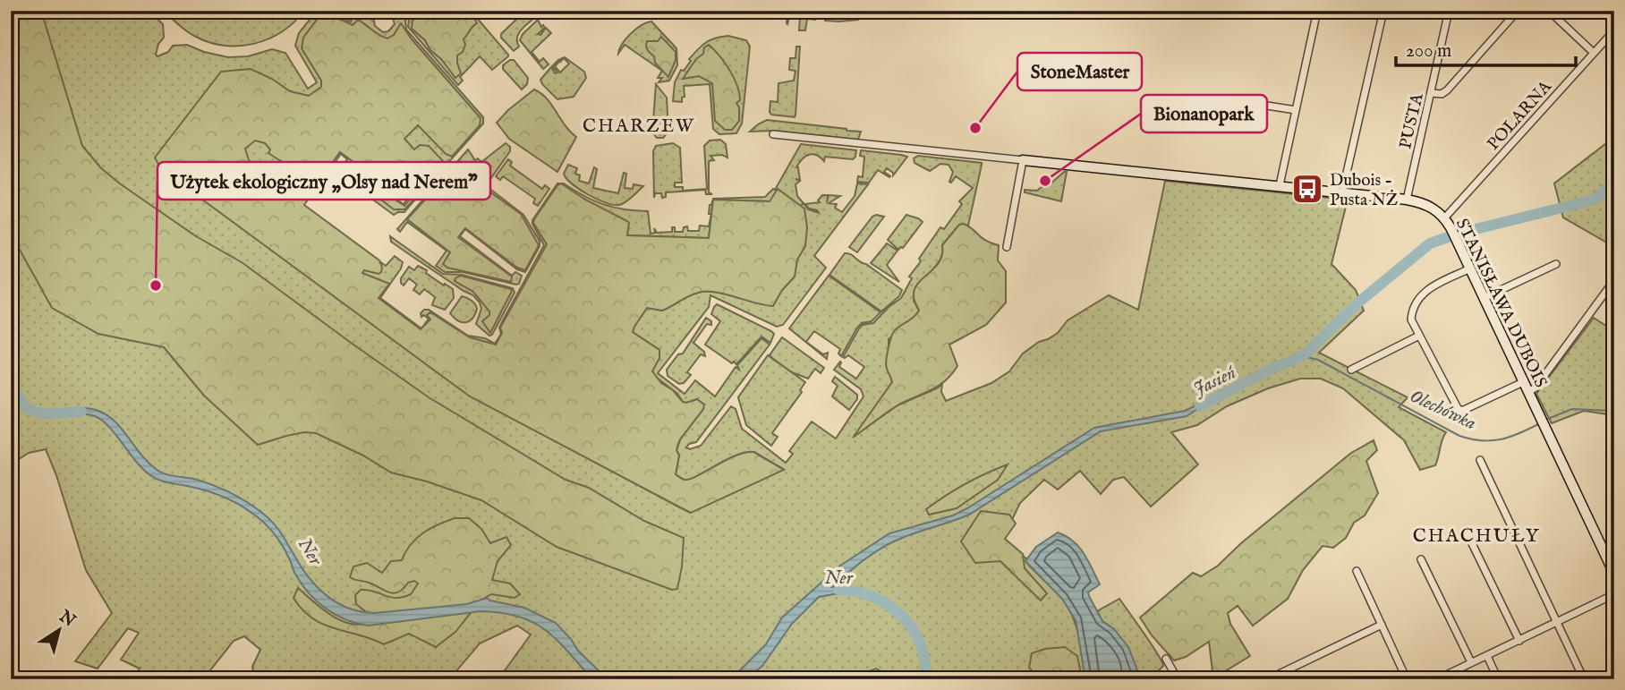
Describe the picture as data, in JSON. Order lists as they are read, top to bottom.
{
  "streets": {
    "street": ["POLARNA", "PUSTA", "STANISŁAWA DUBOIS"]
  },
  "crossings": [
    ["POLARNA", "STANISŁAWA DUBOIS"],
    ["PUSTA", "STANISŁAWA DUBOIS"]
  ],
  "districts": ["CHARZEW", "CHACHUŁY"],
  "water": ["Jasień", "Olechówka", "Ner"],
  "places": {
    "other": ["StoneMaster", "Bionanopark", "Użytek ekologiczny „Olsy nad Nerem”"],
    "bus stop": ["Dubois - Pusta NŻ"]
  },
  "scale_bar": "200 m",
  "north": "top right"
}
